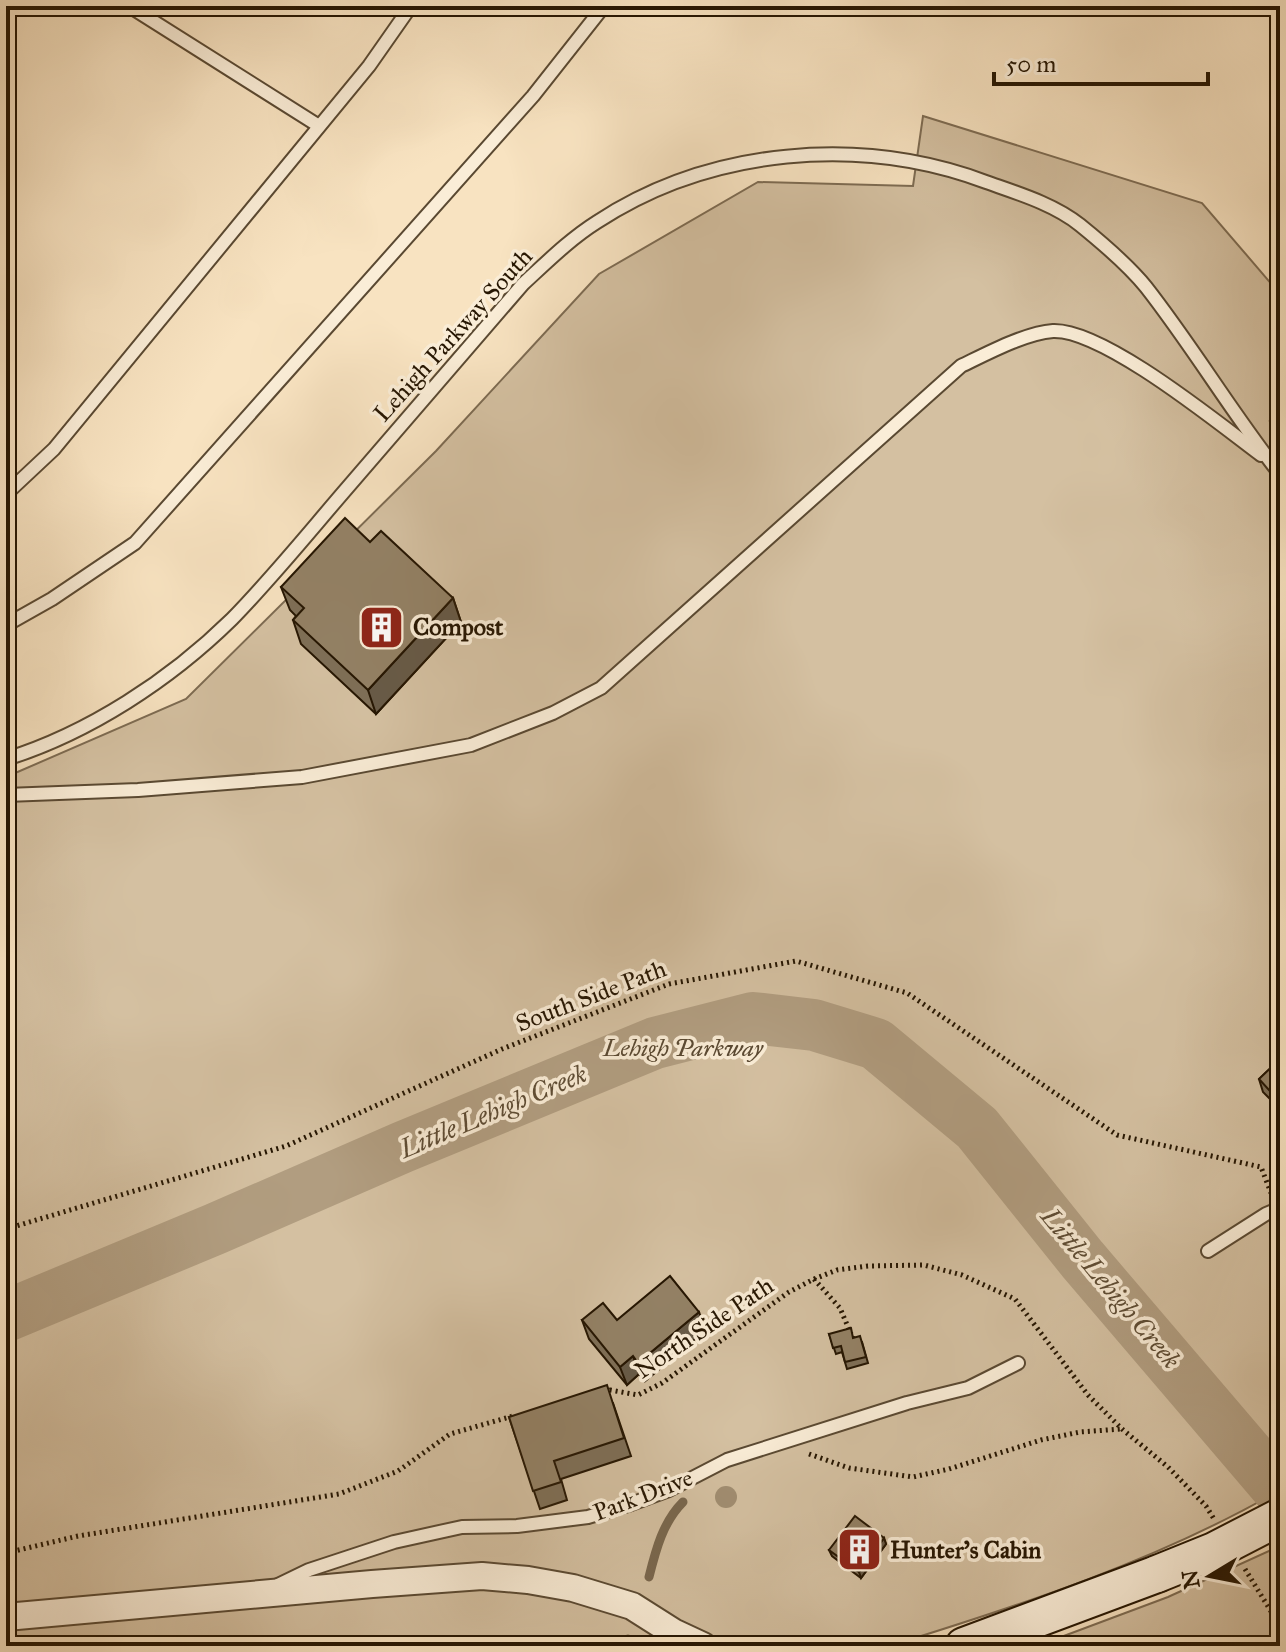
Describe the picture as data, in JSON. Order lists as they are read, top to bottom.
{
  "streets": {
    "street": ["Park Drive"],
    "lane": ["Lehigh Parkway South"],
    "path": ["South Side Path", "North Side Path"]
  },
  "water": ["Little Lehigh Creek"],
  "parks": ["Lehigh Parkway"],
  "places": {
    "building": ["Compost", "Hunter's Cabin"]
  },
  "scale_bar": "50 m",
  "north": "left"
}
